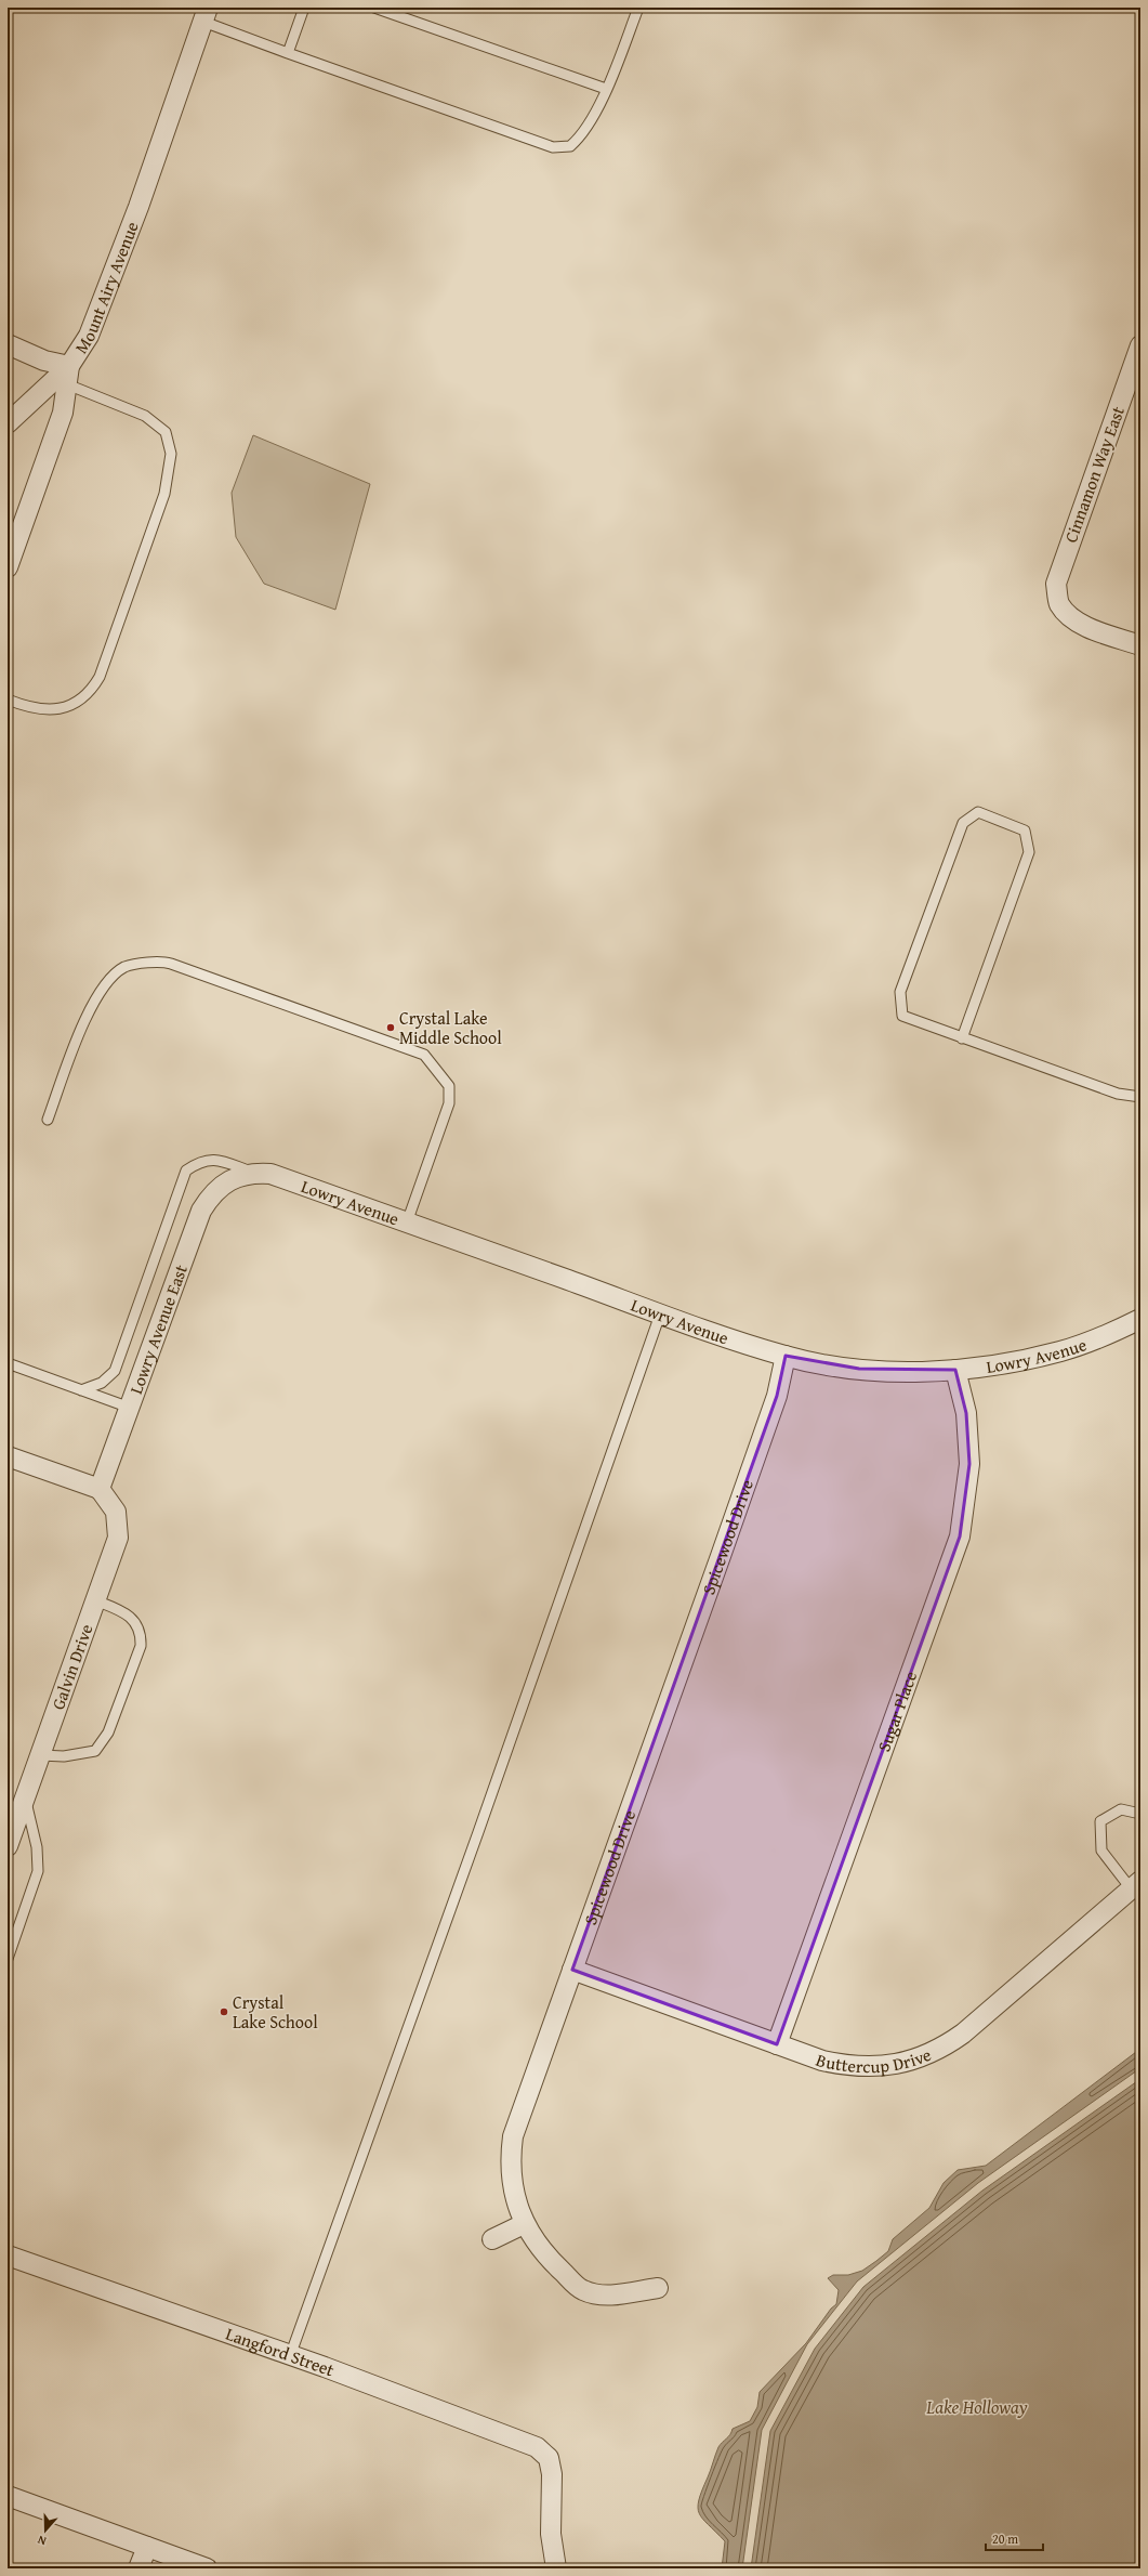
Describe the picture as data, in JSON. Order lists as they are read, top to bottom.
{
  "streets": {
    "street": [
      "Mount Airy Avenue",
      "Cinnamon Way East",
      "Lowry Avenue",
      "Lowry Avenue East",
      "Spicewood Drive",
      "Galvin Drive",
      "Sugar Place",
      "Buttercup Drive",
      "Langford Street"
    ]
  },
  "crossings": [
    ["Lowry Avenue", "Lowry Avenue East"],
    ["Lowry Avenue", "Spicewood Drive"],
    ["Lowry Avenue", "Sugar Place"],
    ["Lowry Avenue East", "Galvin Drive"],
    ["Spicewood Drive", "Buttercup Drive"],
    ["Sugar Place", "Buttercup Drive"]
  ],
  "water": ["Lake Holloway"],
  "places": ["Crystal Lake Middle School", "Crystal Lake School"],
  "scale_bar": "20 m",
  "north": "bottom"
}
